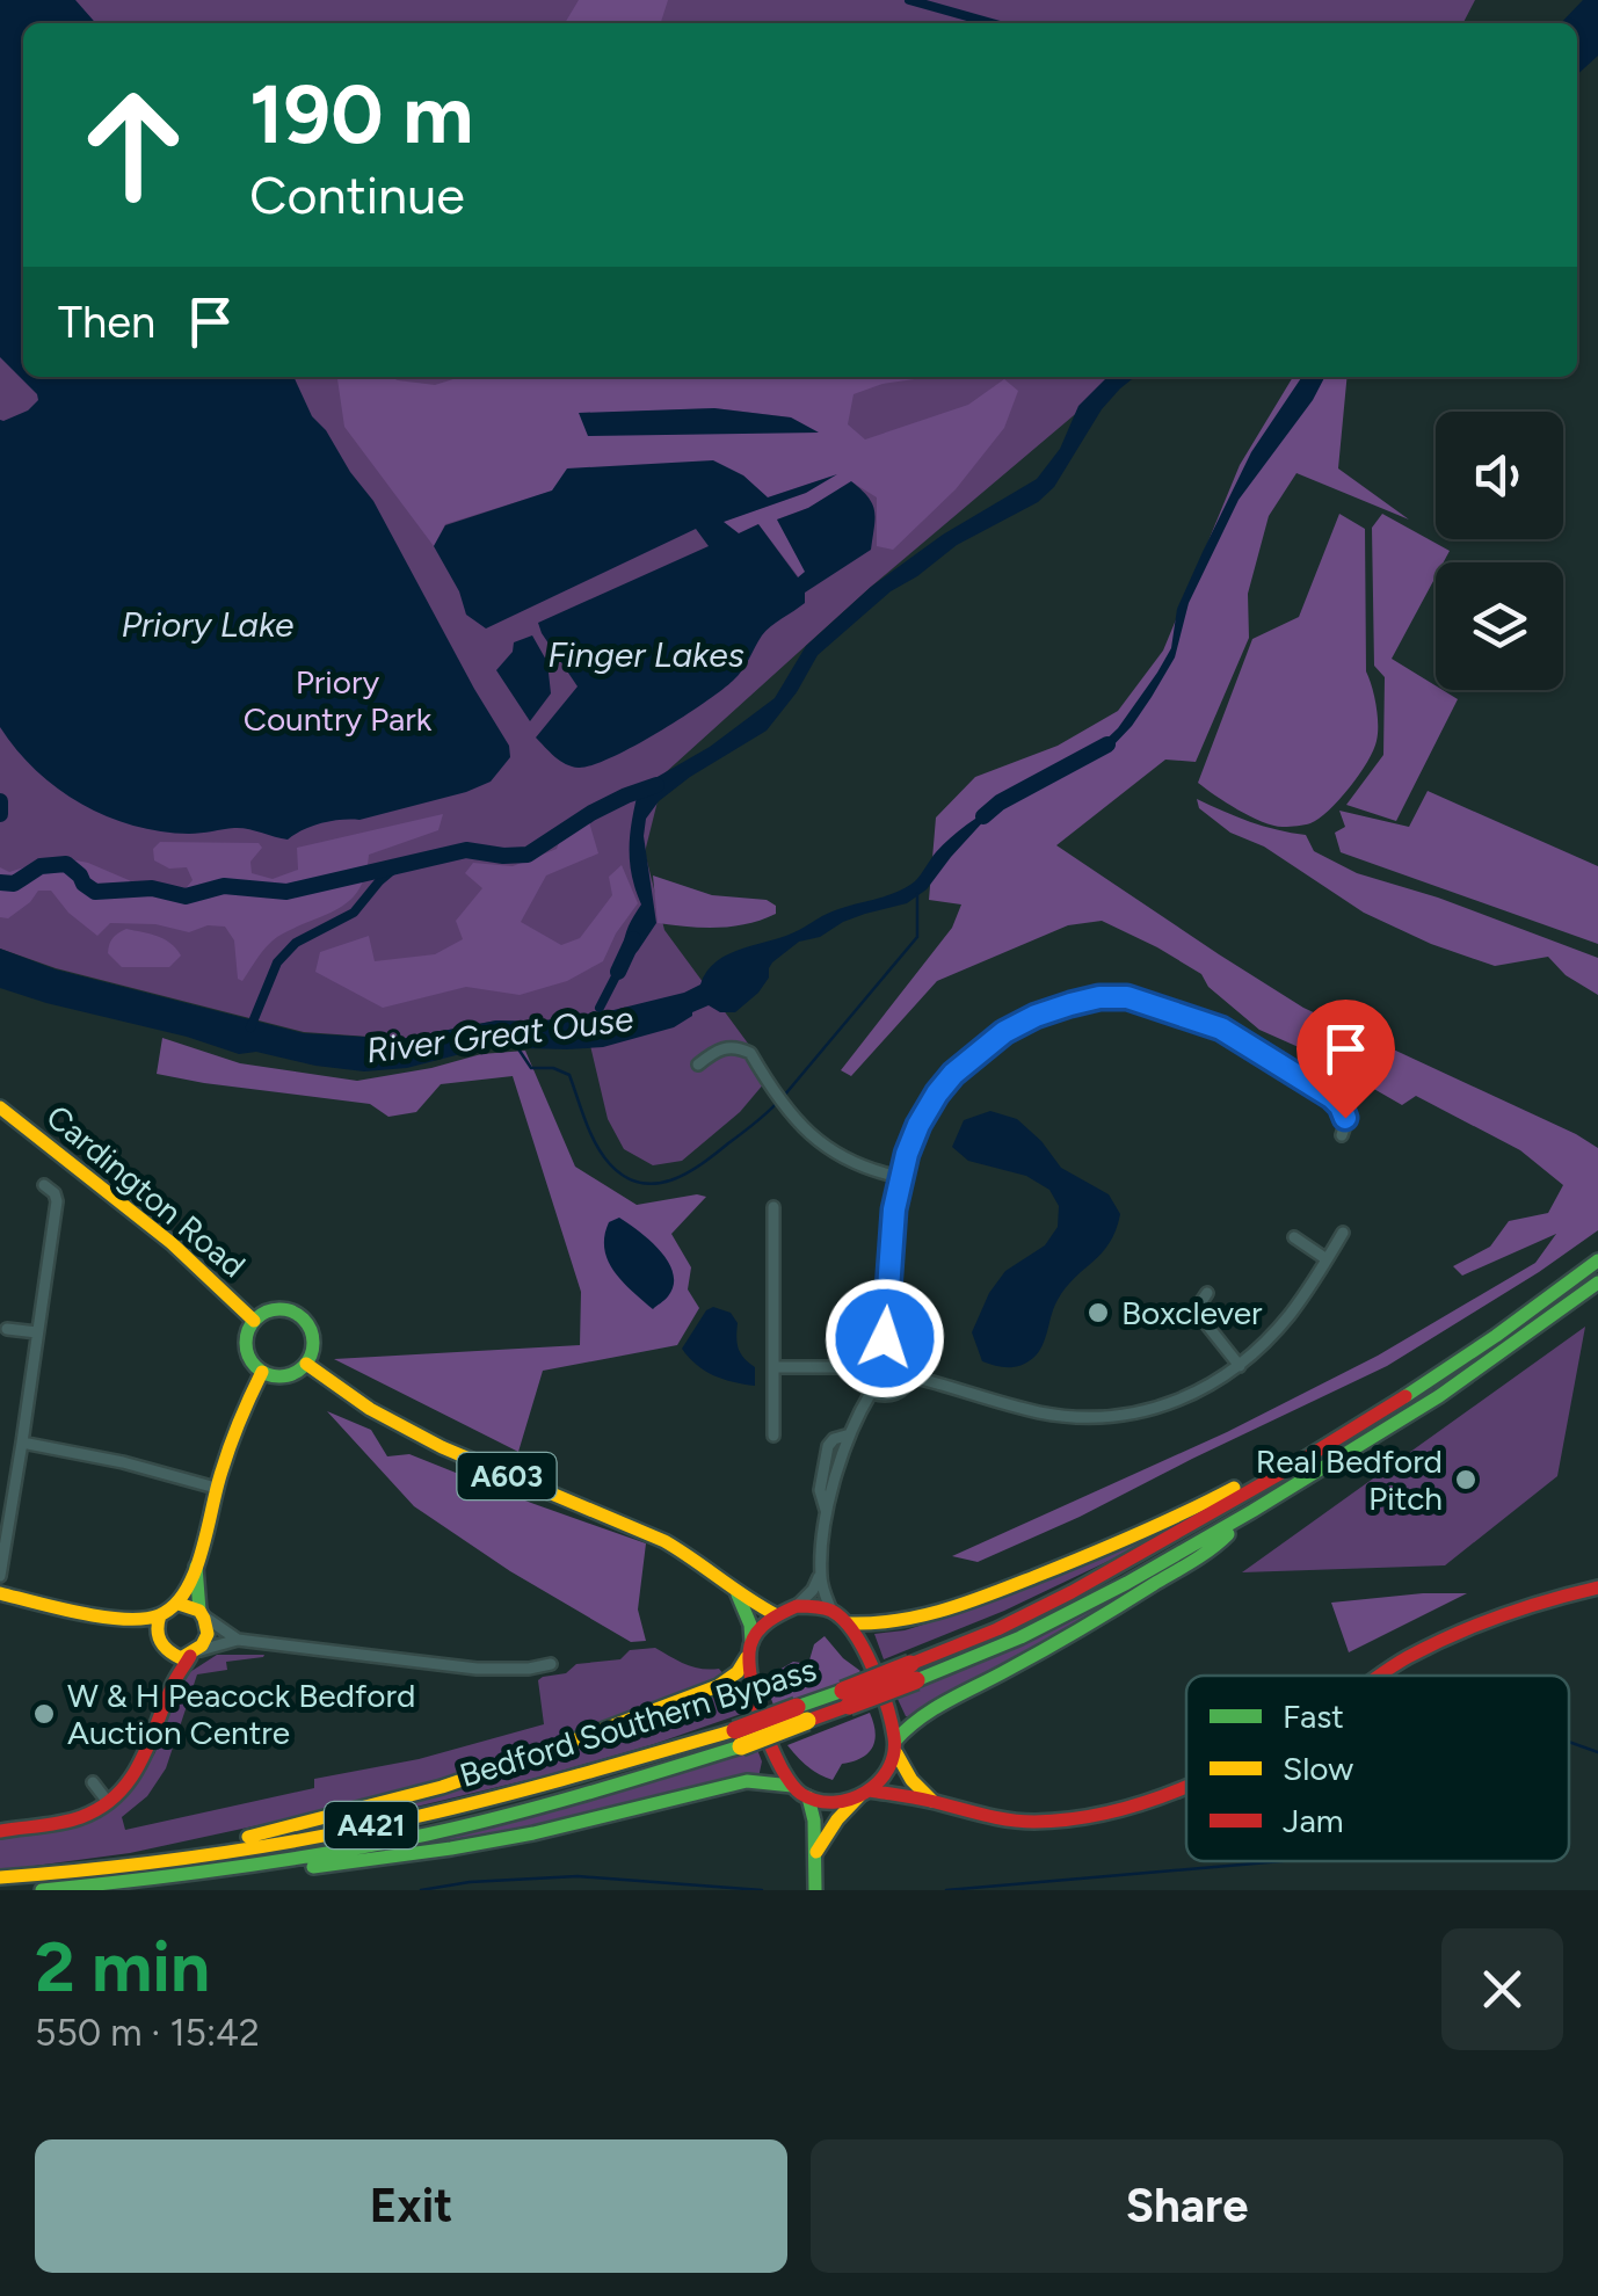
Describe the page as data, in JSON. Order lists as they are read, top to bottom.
{
  "streets": {
    "main road": [
      "Cardington Road",
      "A603",
      "Bedford Southern Bypass",
      "A421"
    ]
  },
  "crossings": [
    ["Cardington Road", "A603"]
  ],
  "water": ["Priory Lake", "Finger Lakes", "River Great Ouse"],
  "parks": ["Priory Country Park"],
  "places": ["Boxclever", "Real Bedford Pitch", "W & H Peacock Bedford Auction Centre"],
  "legend": ["Fast", "Slow", "Jam"],
  "page": {
    "turn": ["190 m", "Continue"],
    "then": "Then",
    "heading": ["2 min", "550 m · 15:42"],
    "buttons": ["Exit", "Share"]
  }
}
